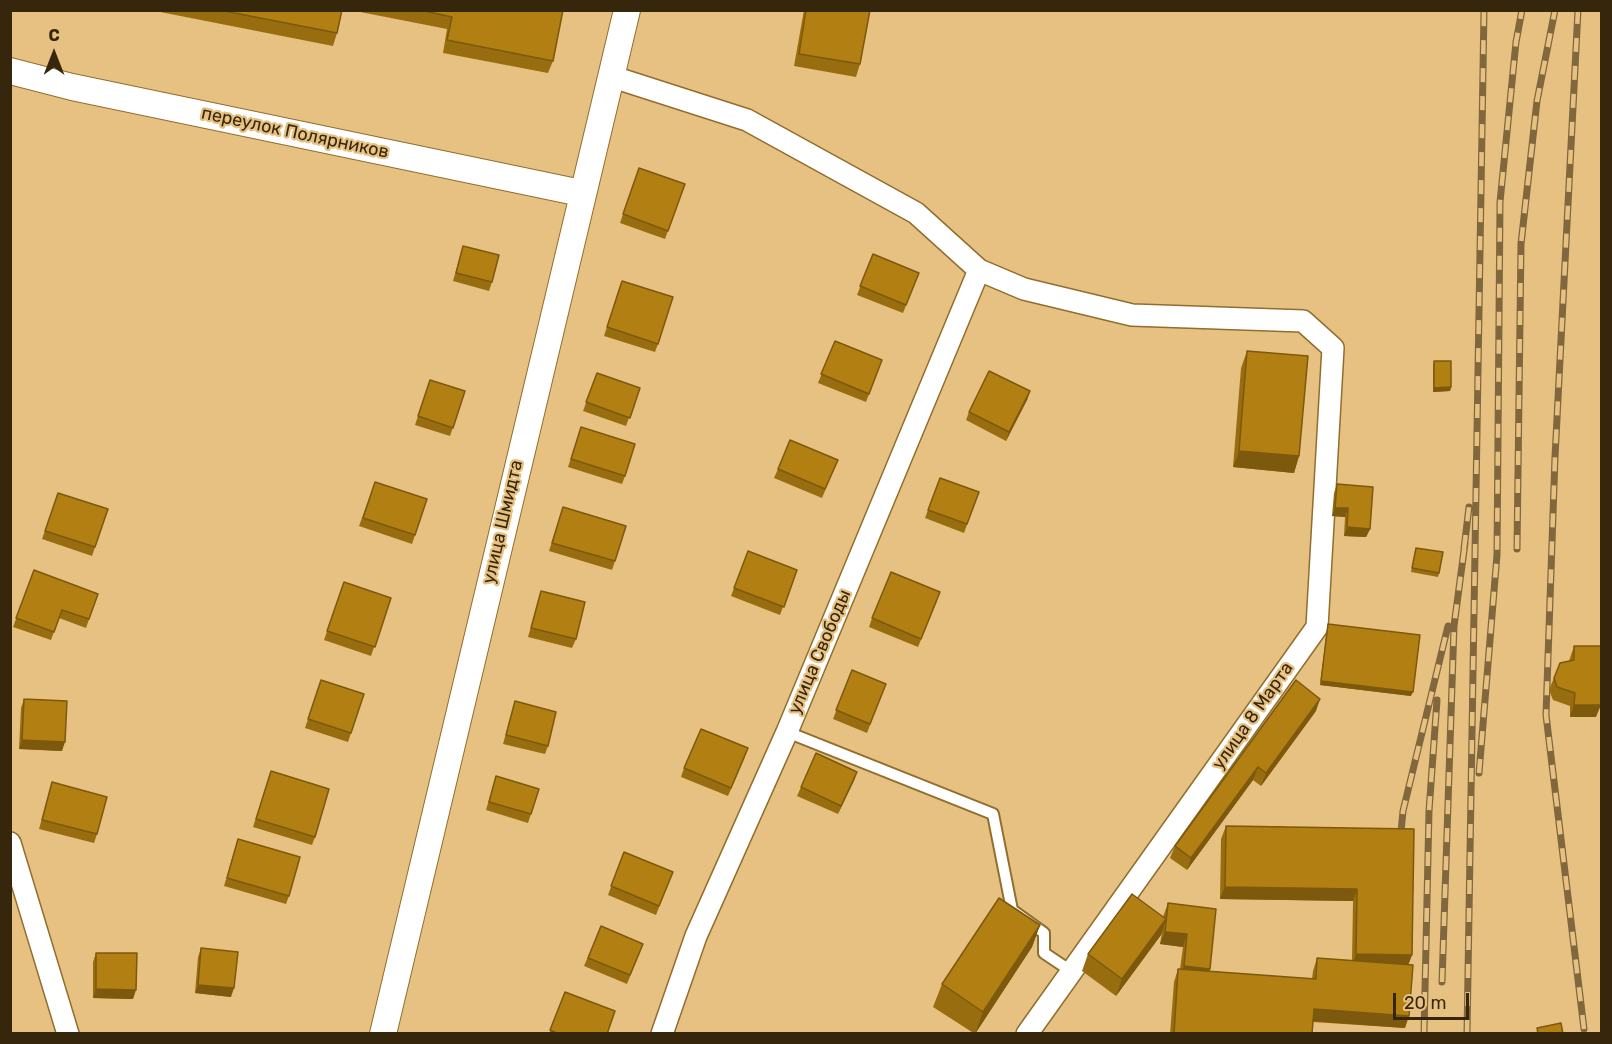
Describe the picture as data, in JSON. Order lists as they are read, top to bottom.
{
  "streets": {
    "street": [
      "переулок Полярников",
      "улица Шмидта",
      "улица Свободы",
      "улица 8 Марта"
    ]
  },
  "crossings": [
    ["переулок Полярников", "улица Шмидта"],
    ["улица Свободы", "улица 8 Марта"]
  ],
  "scale_bar": "20 m",
  "north": "top"
}
